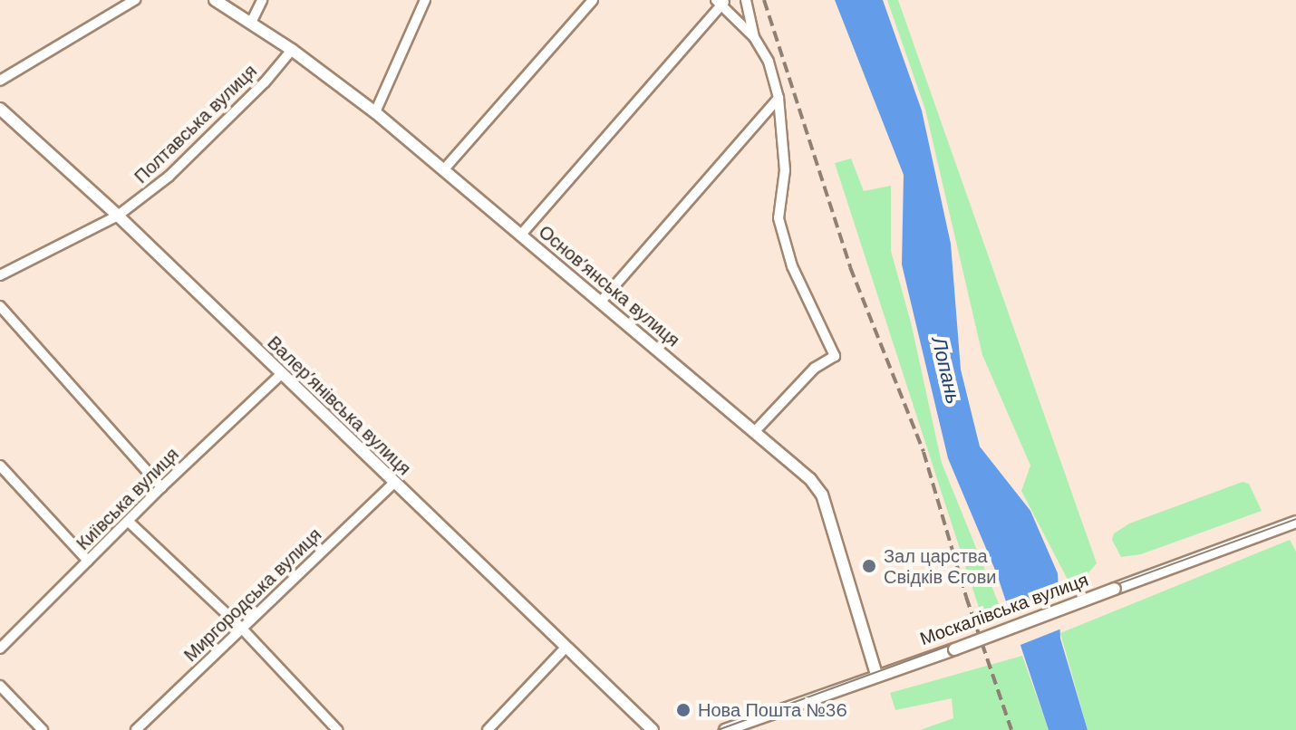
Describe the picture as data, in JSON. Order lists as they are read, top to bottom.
{
  "streets": {
    "street": [
      "Полтавська вулиця",
      "Основ’янська вулиця",
      "Валер’янівська вулиця",
      "Київська вулиця",
      "Миргородська вулиця",
      "Москалівська вулиця"
    ]
  },
  "crossings": [
    ["Полтавська вулиця", "Основ’янська вулиця"],
    ["Полтавська вулиця", "Валер’янівська вулиця"],
    ["Основ’янська вулиця", "Москалівська вулиця"],
    ["Валер’янівська вулиця", "Київська вулиця"],
    ["Валер’янівська вулиця", "Миргородська вулиця"]
  ],
  "water": ["Лопань"],
  "places": ["Зал царства Свідків Єгови", "Нова Пошта №36"]
}
